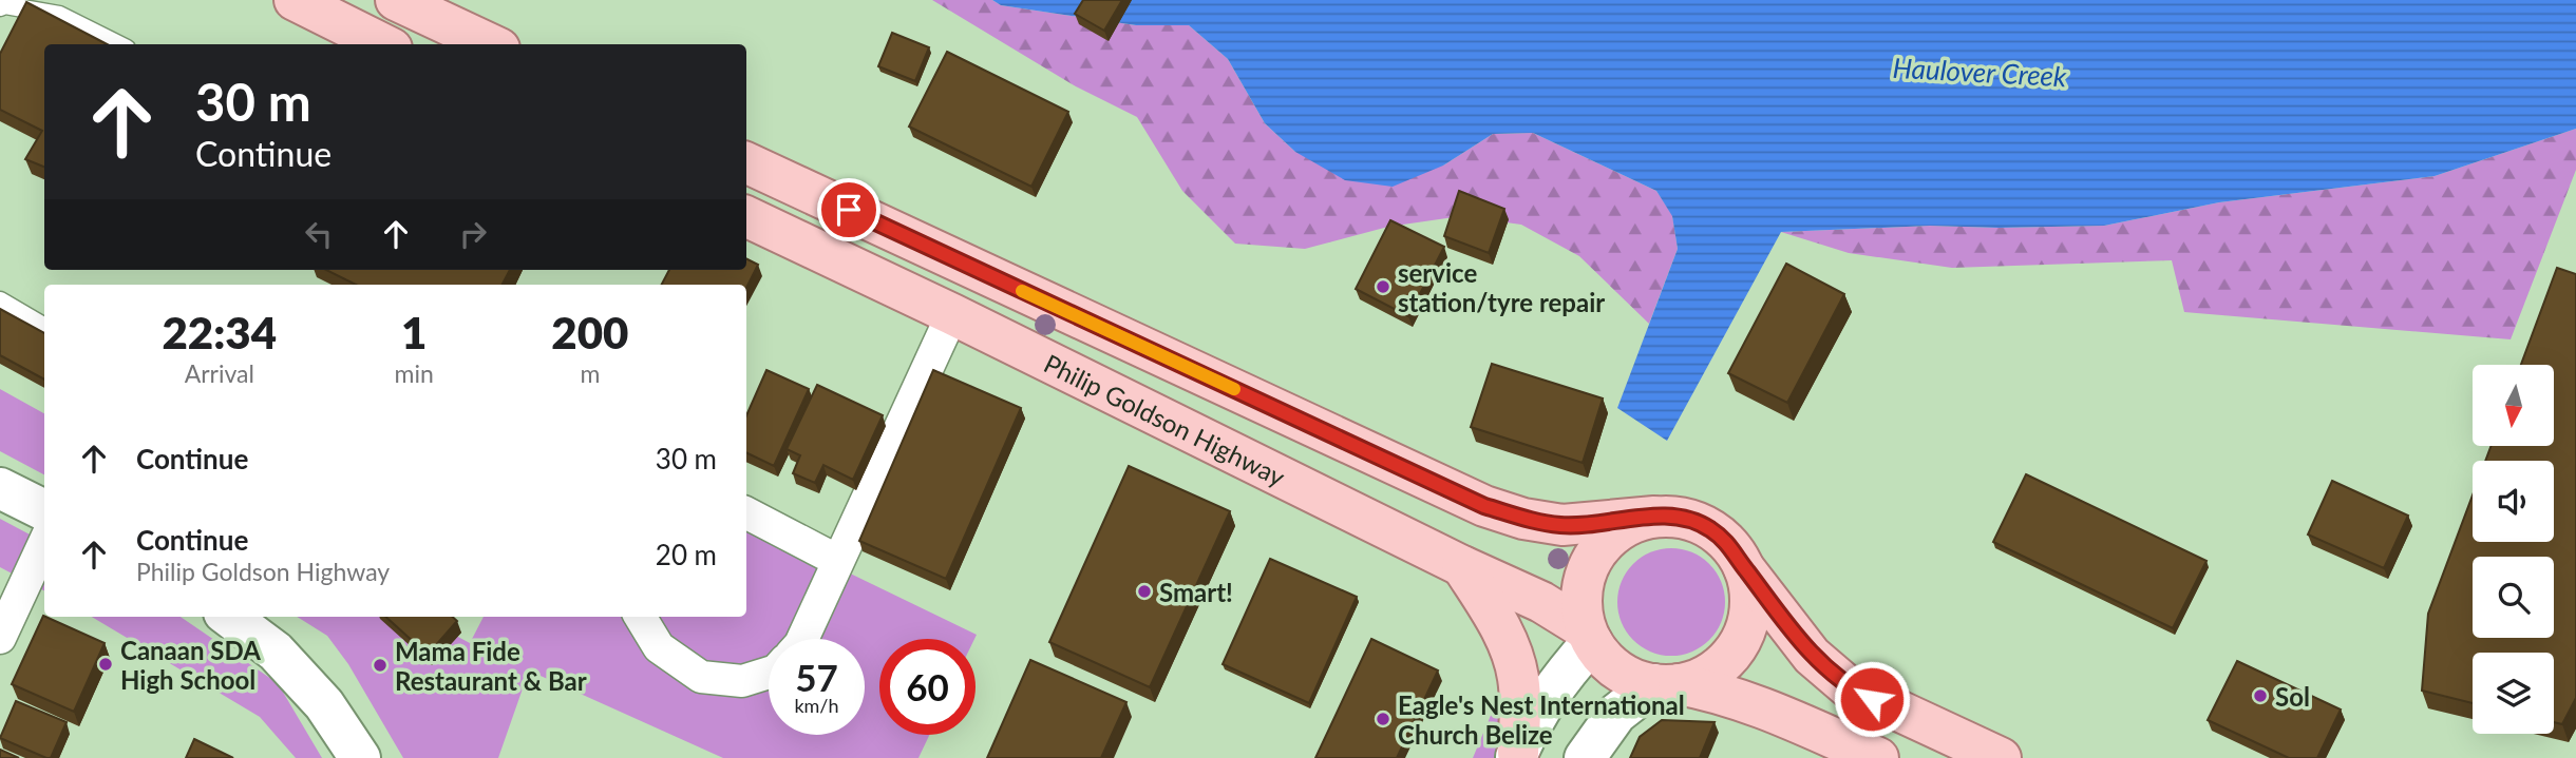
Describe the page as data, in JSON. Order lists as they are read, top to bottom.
{
  "streets": {
    "main road": ["Philip Goldson Highway"]
  },
  "water": ["Haulover Creek"],
  "places": [
    "service station/tyre repair",
    "Smart!",
    "Canaan SDA High School",
    "Mama Fide Restaurant & Bar",
    "Sol",
    "Eagle's Nest International Church Belize"
  ],
  "north": "bottom",
  "page": {
    "turn": ["30 m", "Continue"],
    "eta": [
      "22:34",
      "Arrival",
      "1",
      "min",
      "200",
      "m"
    ],
    "list": [
      {
        "name": "Continue",
        "value": "30 m"
      },
      {
        "name": "Continue",
        "note": "Philip Goldson Highway",
        "value": "20 m"
      }
    ],
    "speed": "57 km/h",
    "limit": "60"
  }
}
